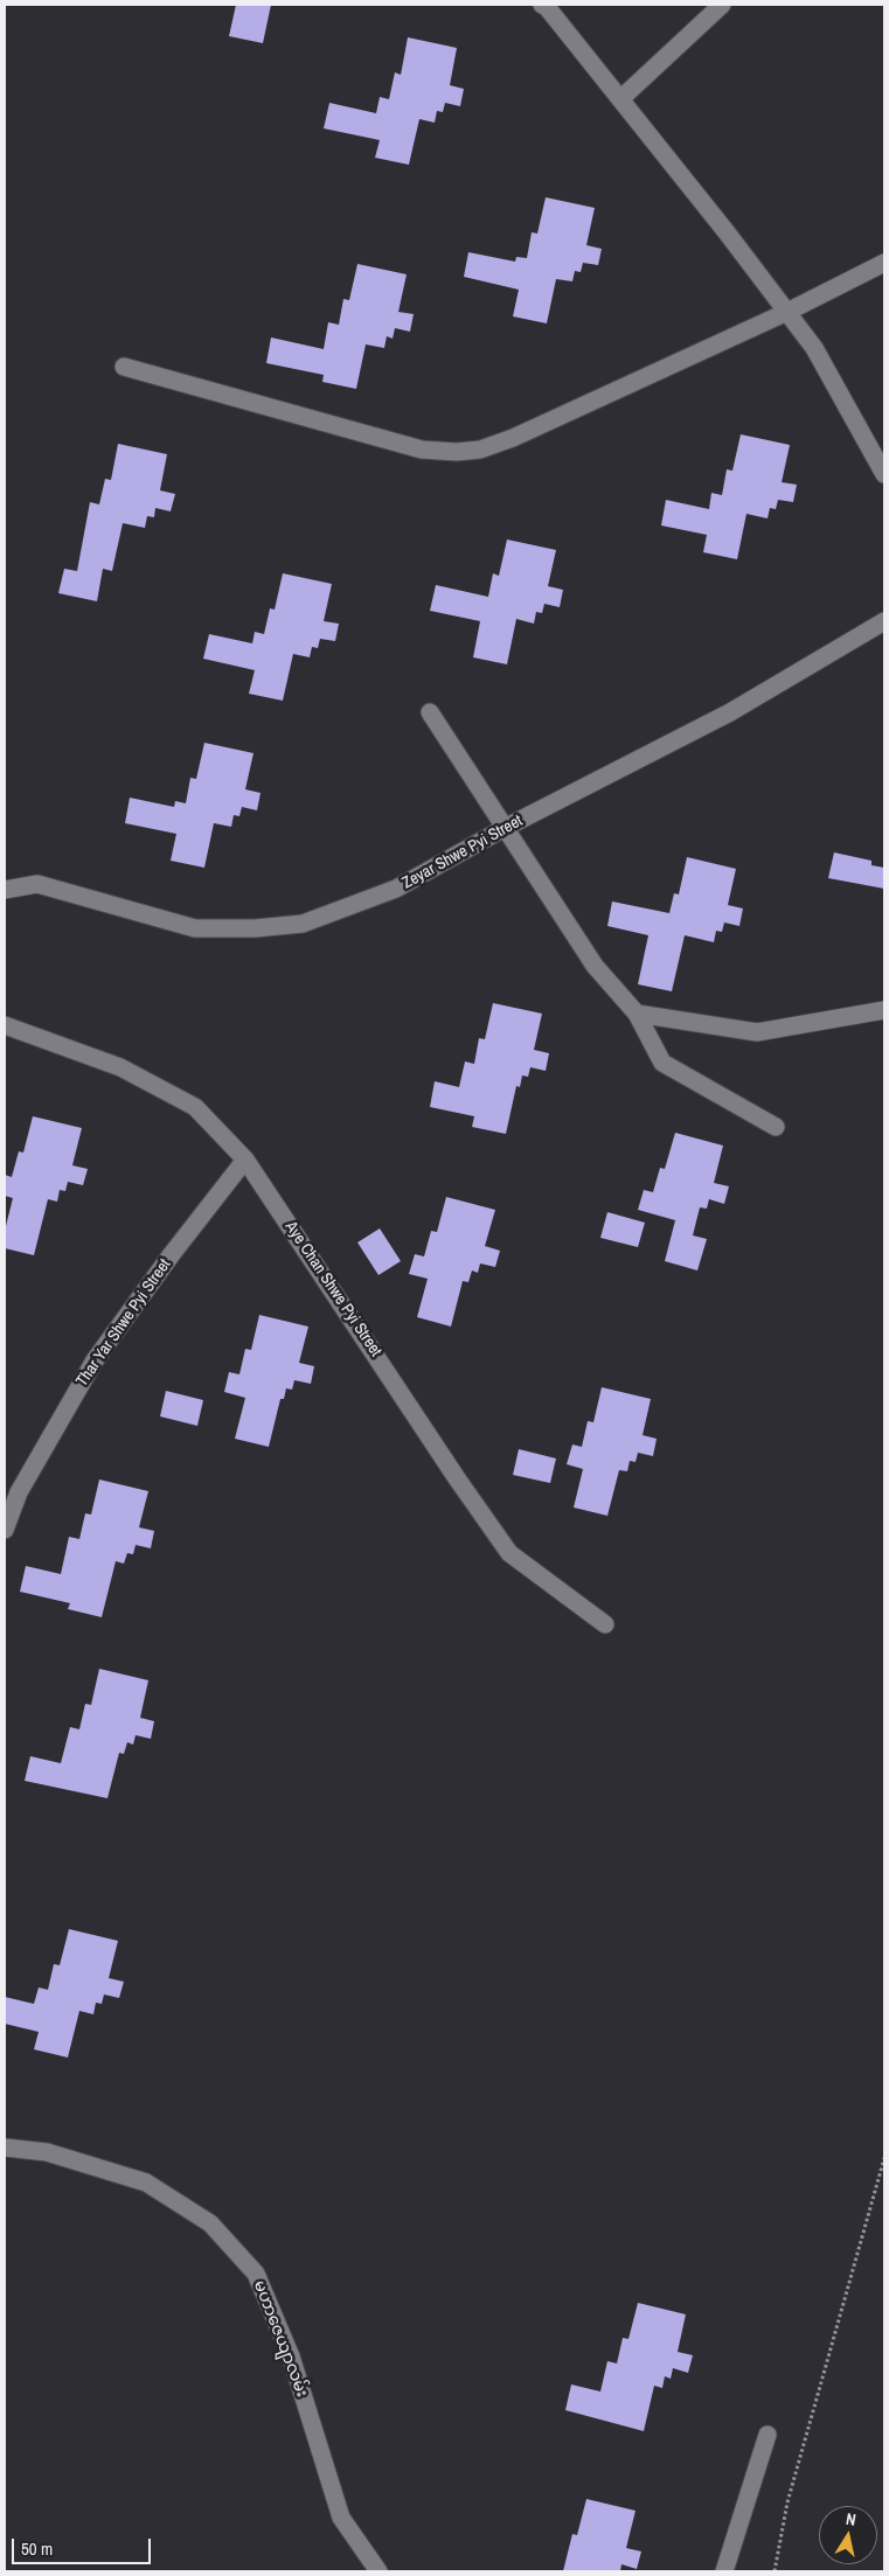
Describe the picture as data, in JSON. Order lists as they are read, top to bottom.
{
  "streets": {
    "street": [
      "Zeyar Shwe Pyi Street",
      "Aye Chan Shwe Pyi Street",
      "Thar Yar Shwe Pyi Street",
      "မဟာဇေယျာလမ်း"
    ]
  },
  "crossings": [
    ["Aye Chan Shwe Pyi Street", "Thar Yar Shwe Pyi Street"]
  ],
  "scale_bar": "50 m",
  "north": "top"
}
